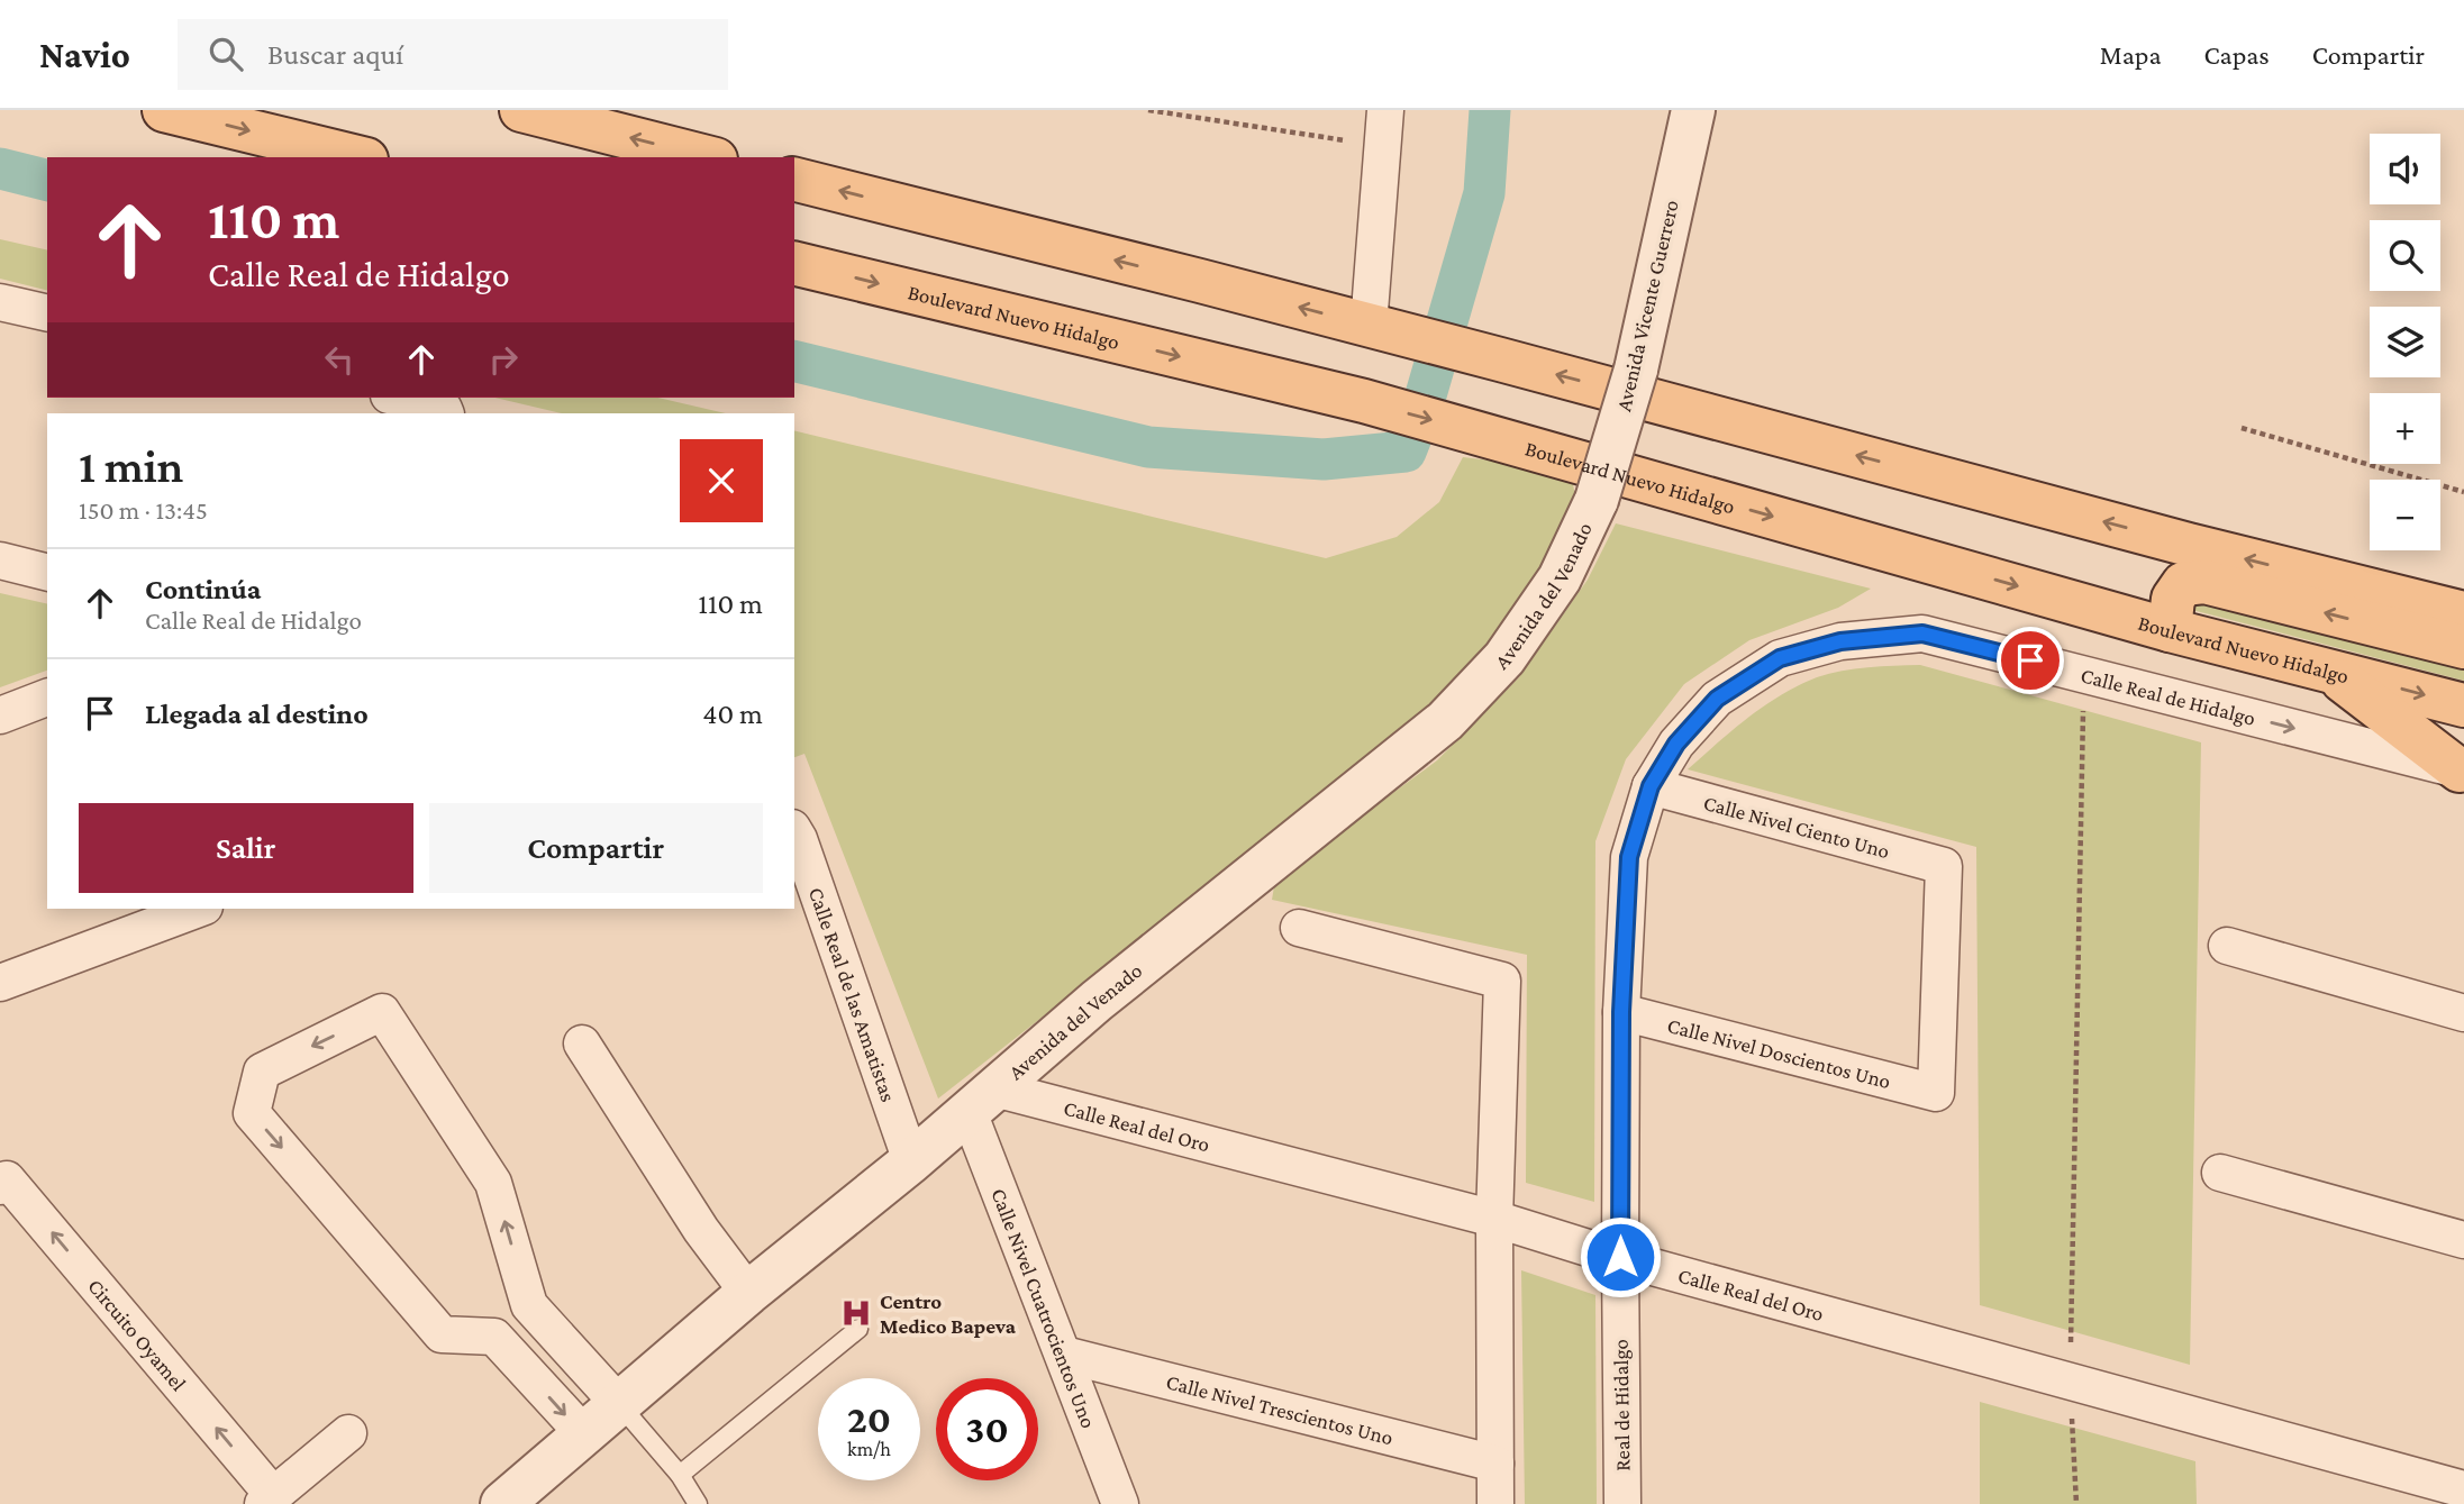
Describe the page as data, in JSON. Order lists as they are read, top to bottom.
{
  "streets": {
    "main road": ["Boulevard Nuevo Hidalgo"],
    "street": [
      "Avenida Vicente Guerrero",
      "Avenida del Venado",
      "Calle Real de Hidalgo",
      "Calle Nivel Ciento Uno",
      "Calle Real de las Amatistas",
      "Calle Nivel Doscientos Uno",
      "Calle Real del Oro",
      "Calle Nivel Cuatrocientos Uno",
      "Circuito Oyamel",
      "Real de Hidalgo",
      "Calle Nivel Trescientos Uno"
    ]
  },
  "crossings": [
    ["Avenida Vicente Guerrero", "Avenida del Venado"],
    ["Avenida del Venado", "Calle Real de las Amatistas"],
    ["Avenida del Venado", "Calle Real del Oro"],
    ["Avenida del Venado", "Calle Nivel Cuatrocientos Uno"],
    ["Calle Real de Hidalgo", "Real de Hidalgo"],
    ["Calle Nivel Ciento Uno", "Calle Nivel Doscientos Uno"],
    ["Calle Nivel Ciento Uno", "Real de Hidalgo"],
    ["Calle Nivel Doscientos Uno", "Real de Hidalgo"],
    ["Calle Real del Oro", "Calle Nivel Cuatrocientos Uno"],
    ["Calle Real del Oro", "Real de Hidalgo"],
    ["Calle Nivel Cuatrocientos Uno", "Calle Nivel Trescientos Uno"]
  ],
  "one_way": ["Circuito Oyamel"],
  "places": {
    "hospital": ["Centro Medico Bapeva"]
  },
  "page": {
    "header": "Navio",
    "search": "Buscar aquí",
    "nav": ["Mapa", "Capas", "Compartir"],
    "map_buttons": ["+", "−"],
    "turn": ["110 m", "Calle Real de Hidalgo"],
    "heading": ["1 min", "150 m · 13:45"],
    "list": [
      {
        "name": "Continúa",
        "note": "Calle Real de Hidalgo",
        "value": "110 m"
      },
      {
        "name": "Llegada al destino",
        "value": "40 m"
      }
    ],
    "buttons": ["Salir", "Compartir"],
    "speed": "20 km/h",
    "limit": "30"
  }
}
